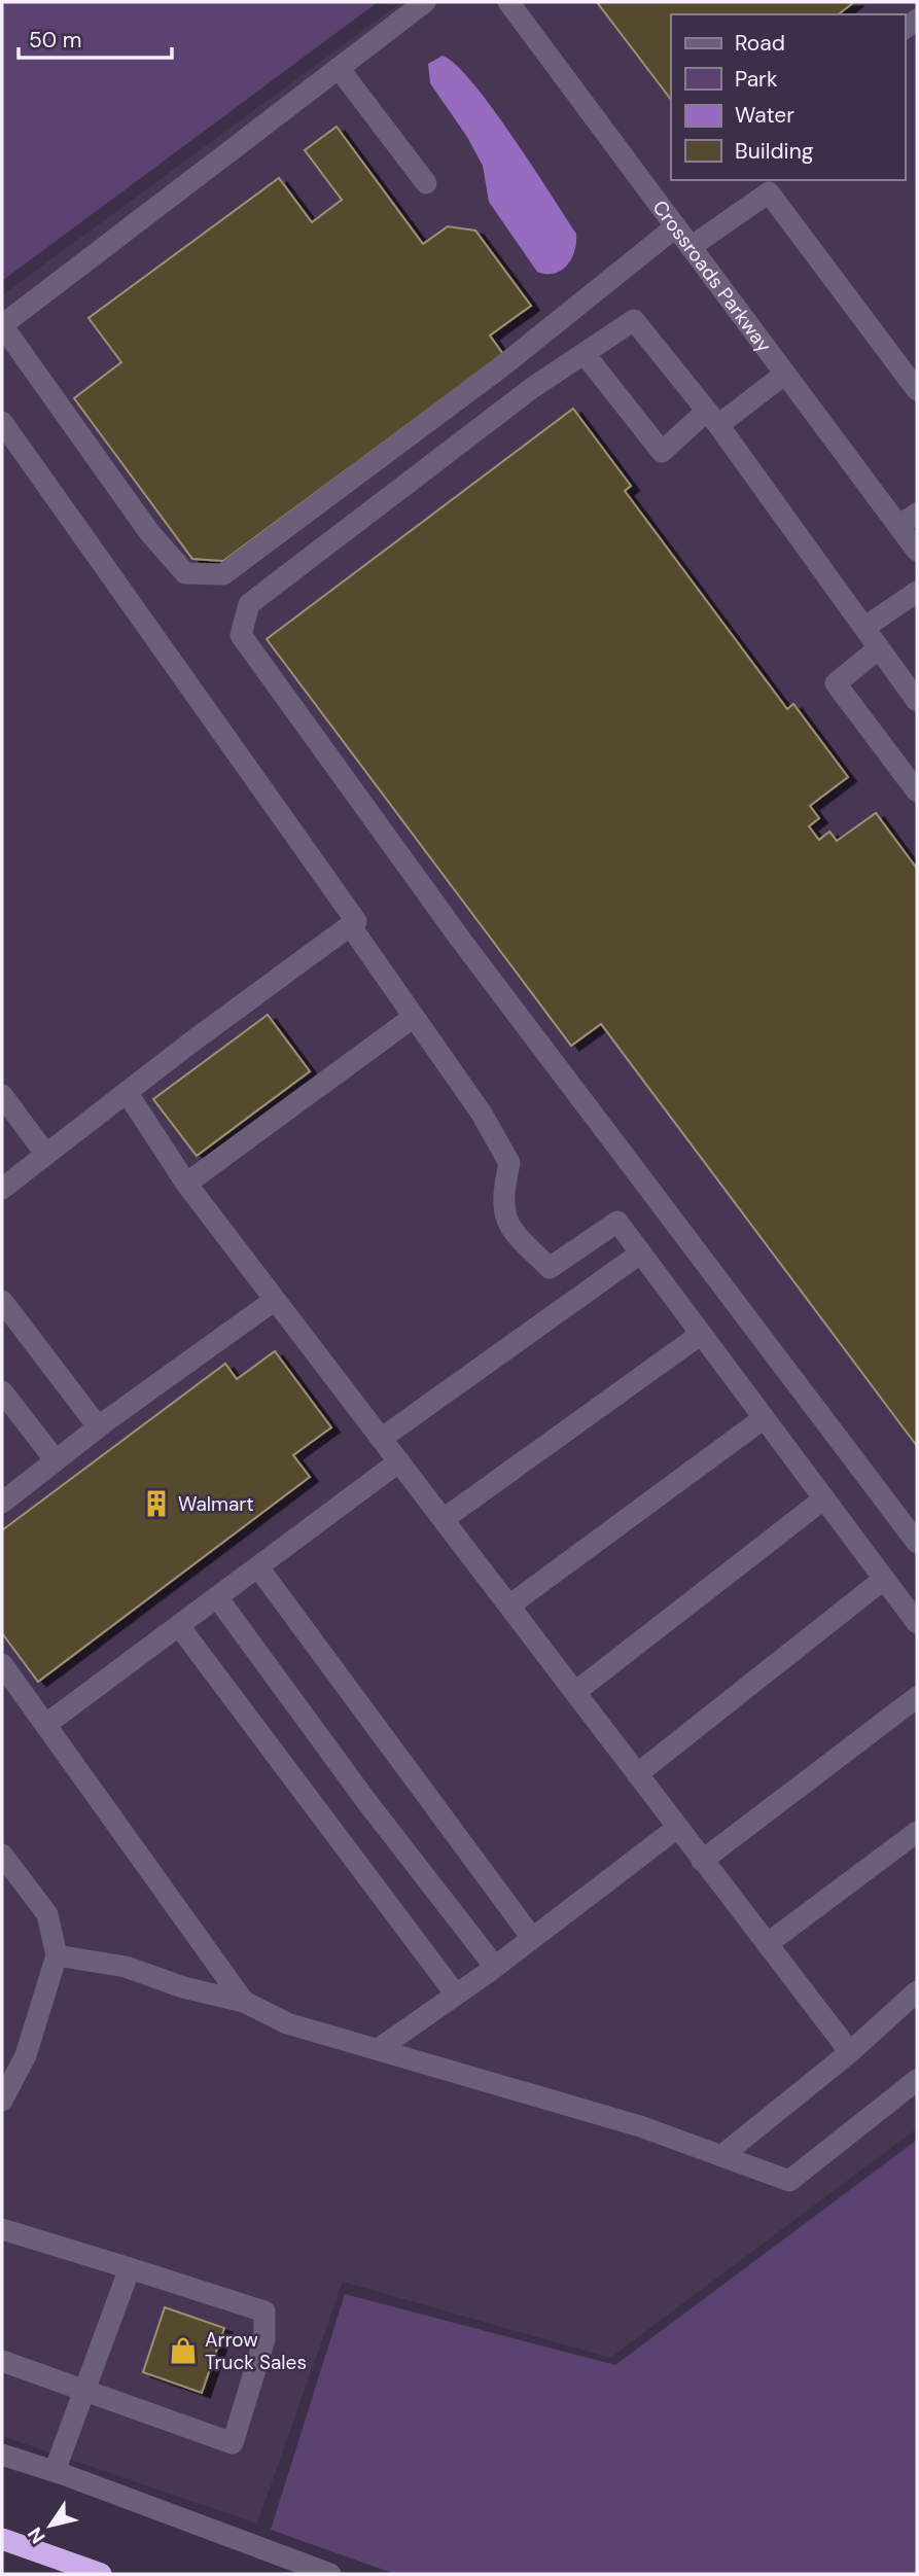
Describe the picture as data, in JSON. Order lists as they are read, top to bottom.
{
  "streets": {
    "street": ["Crossroads Parkway"]
  },
  "places": {
    "building": ["Walmart"],
    "shop": ["Arrow Truck Sales"]
  },
  "legend": [
    "Road",
    "Park",
    "Water",
    "Building"
  ],
  "scale_bar": "50 m",
  "north": "bottom left"
}
